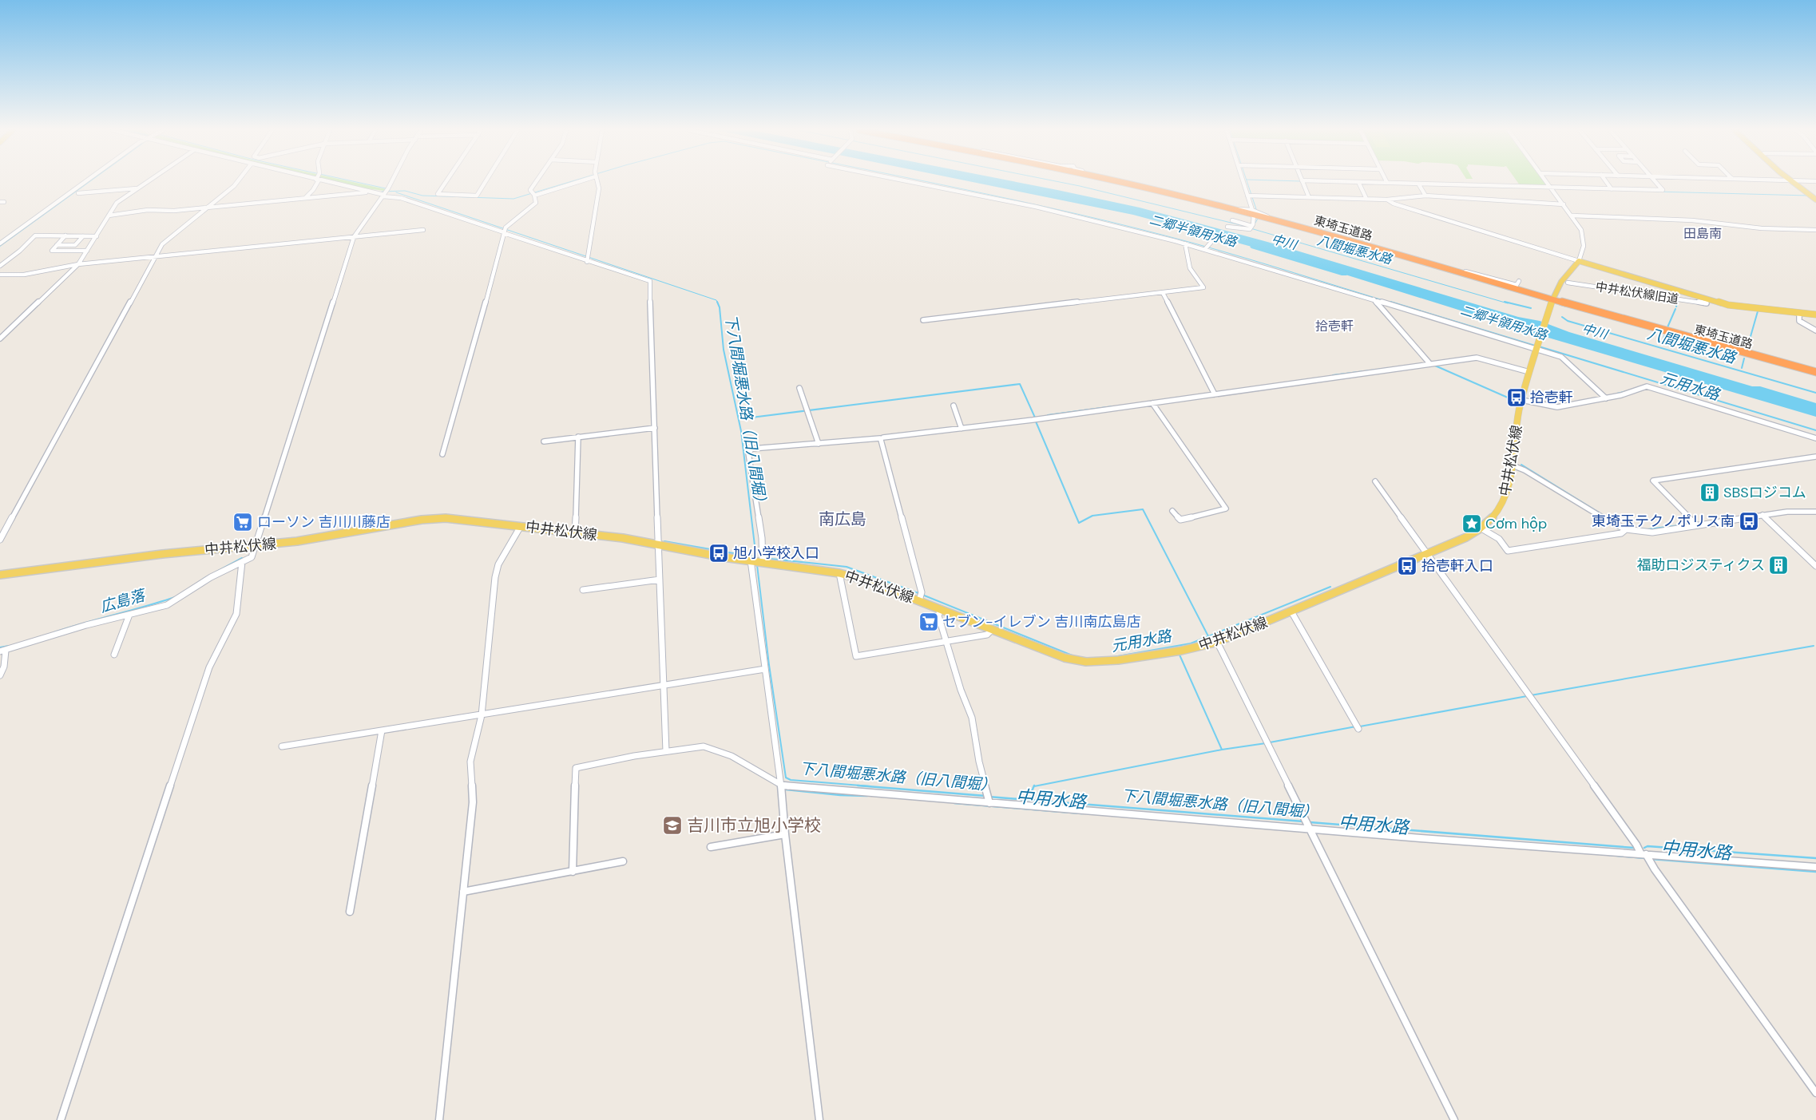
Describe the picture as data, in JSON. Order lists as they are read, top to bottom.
{
  "streets": {
    "highway": ["東埼玉道路"],
    "main road": ["中井松伏線"],
    "street": ["中井松伏線旧道"]
  },
  "crossings": [
    ["東埼玉道路", "中井松伏線"]
  ],
  "districts": ["田島南", "拾壱軒", "南広島"],
  "water": [
    "二郷半領用水路",
    "中川",
    "八間堀悪水路",
    "元用水路",
    "下八間堀悪水路（旧八間堀）",
    "広島落",
    "中用水路"
  ],
  "places": {
    "bus stop": [
      "拾壱軒",
      "東埼玉テクノポリス南",
      "旭小学校入口",
      "拾壱軒入口"
    ],
    "building": ["SBSロジコム", "福助ロジスティクス"],
    "supermarket": ["ローソン 吉川川藤店", "セブン-イレブン 吉川南広島店"],
    "place": ["Cơm hộp"],
    "school or university": ["吉川市立旭小学校"]
  }
}
